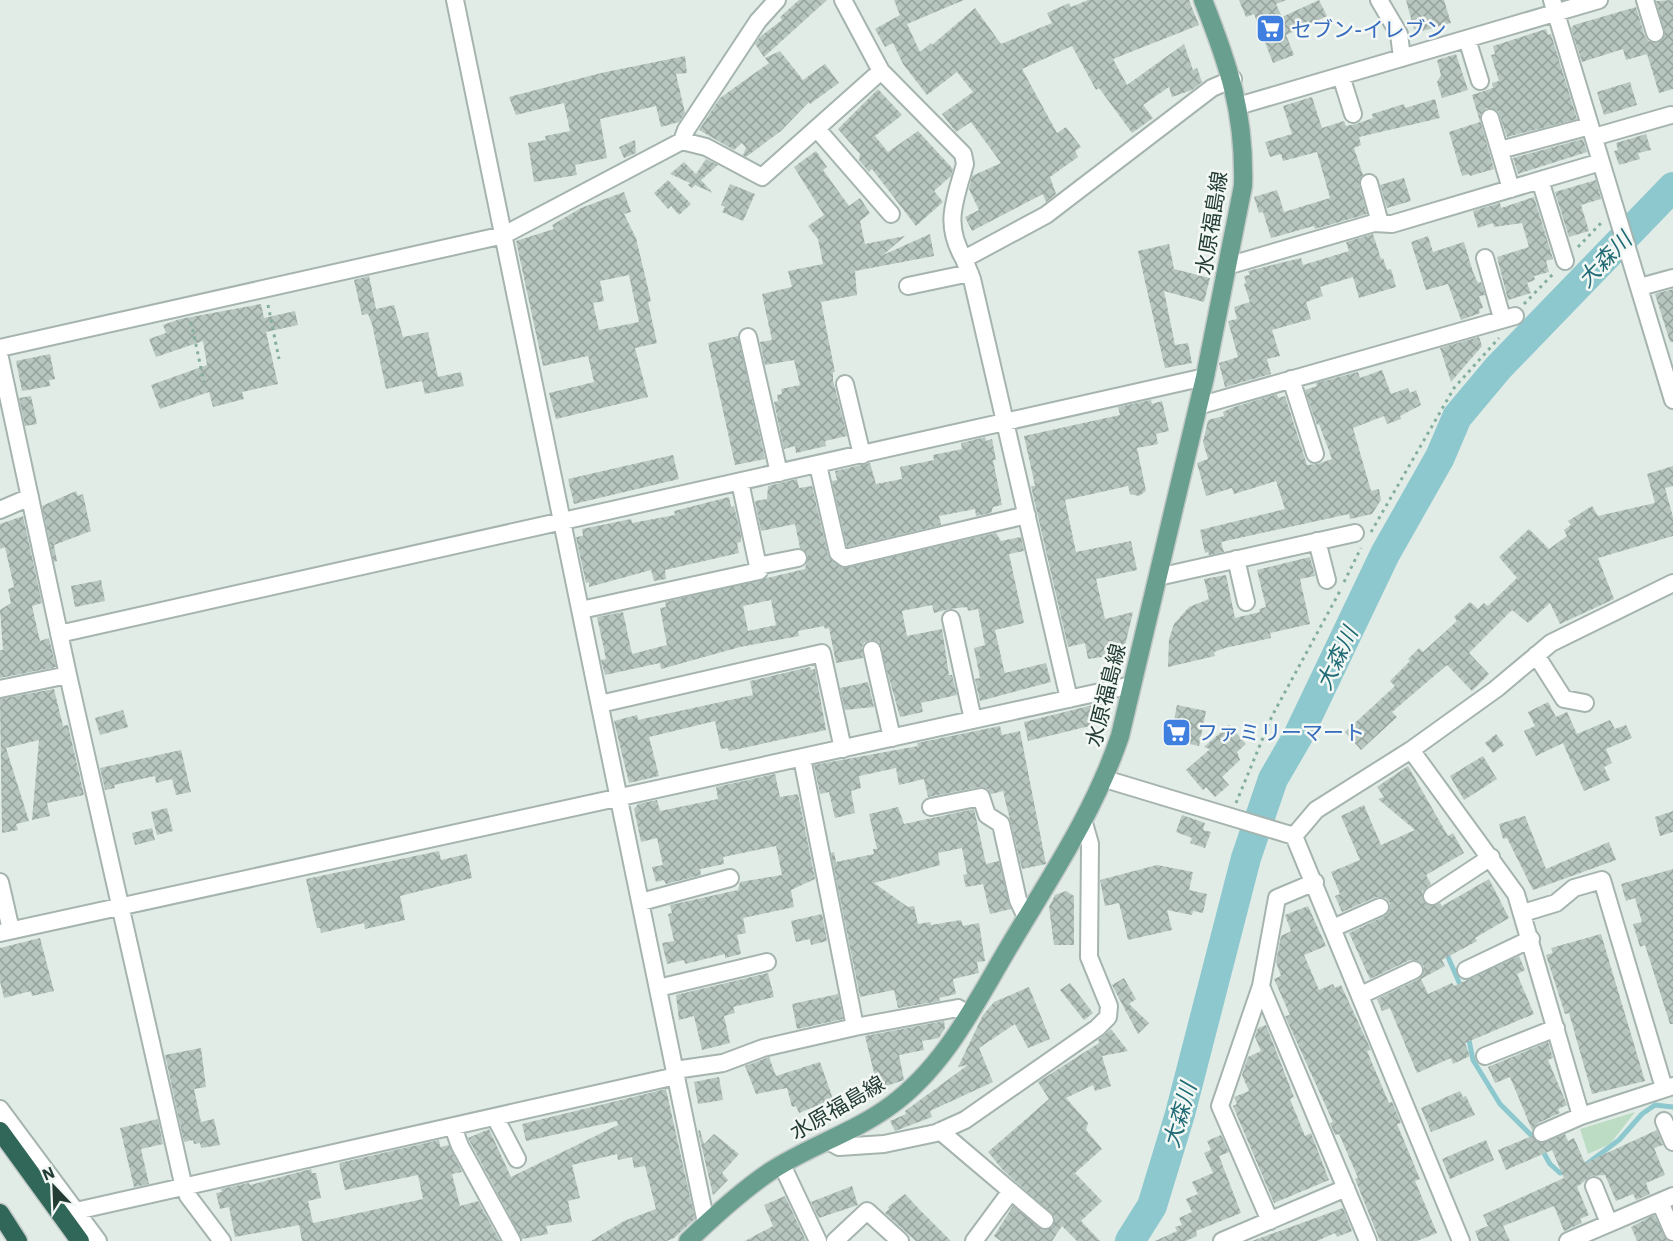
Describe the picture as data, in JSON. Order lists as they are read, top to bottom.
{
  "streets": {
    "main road": ["水原福島線"]
  },
  "water": ["大森川"],
  "places": {
    "supermarket": ["セブン-イレブン", "ファミリーマート"]
  },
  "north": "top left"
}
